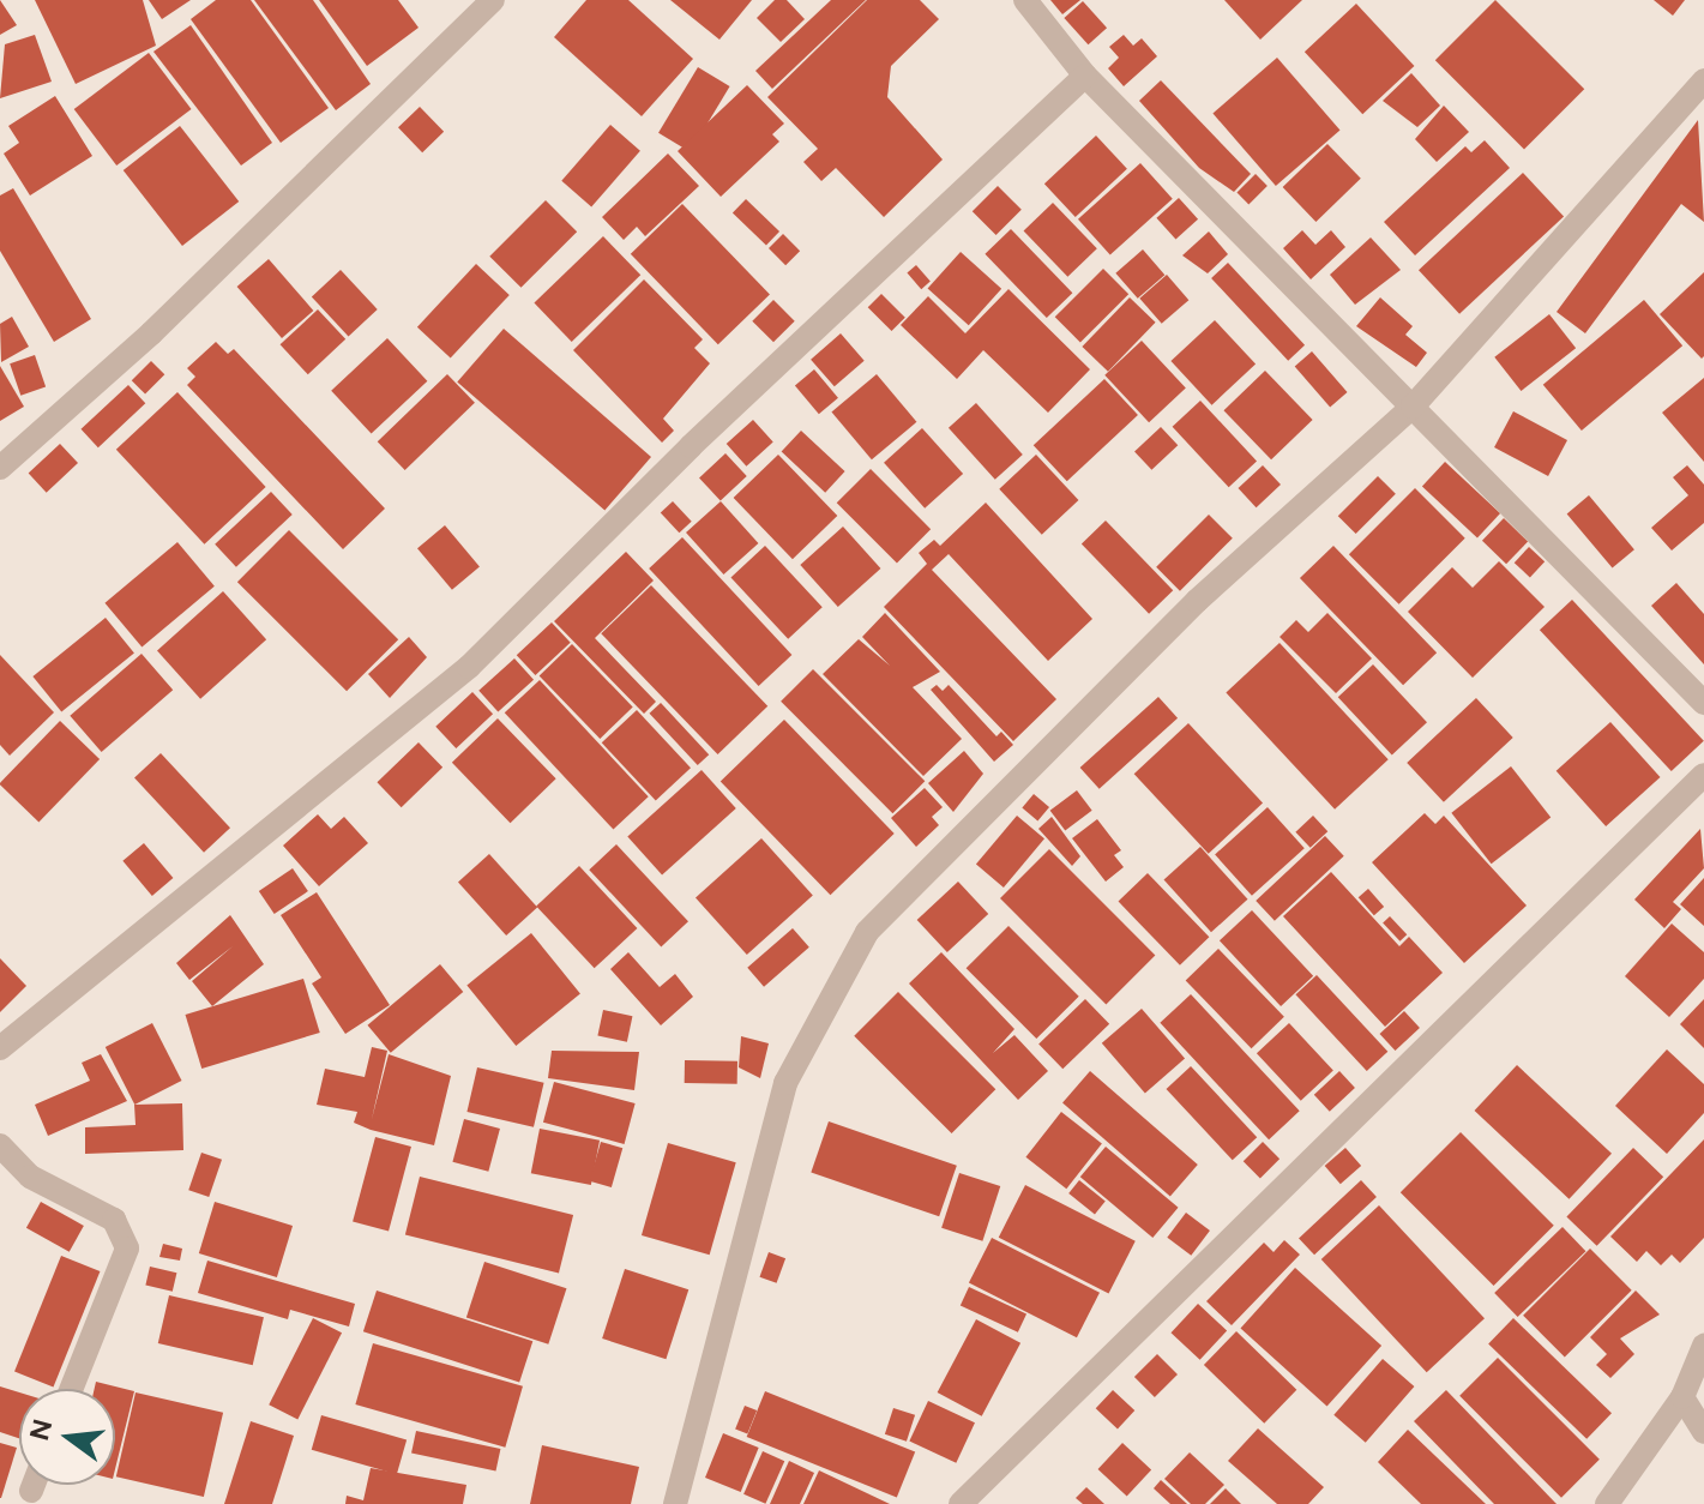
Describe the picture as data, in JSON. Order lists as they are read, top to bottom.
{
  "north": "left"
}
